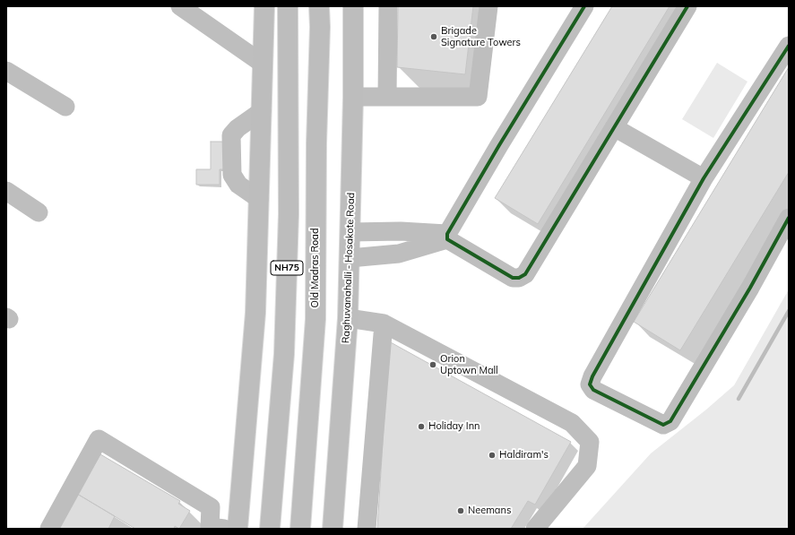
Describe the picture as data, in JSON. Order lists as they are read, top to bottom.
{
  "streets": {
    "main road": ["NH75", "Old Madras Road", "Raghuvanahalli - Hosakote Road"]
  },
  "places": [
    "Brigade Signature Towers",
    "Orion Uptown Mall",
    "Holiday Inn",
    "Haldiram's",
    "Neemans"
  ]
}
